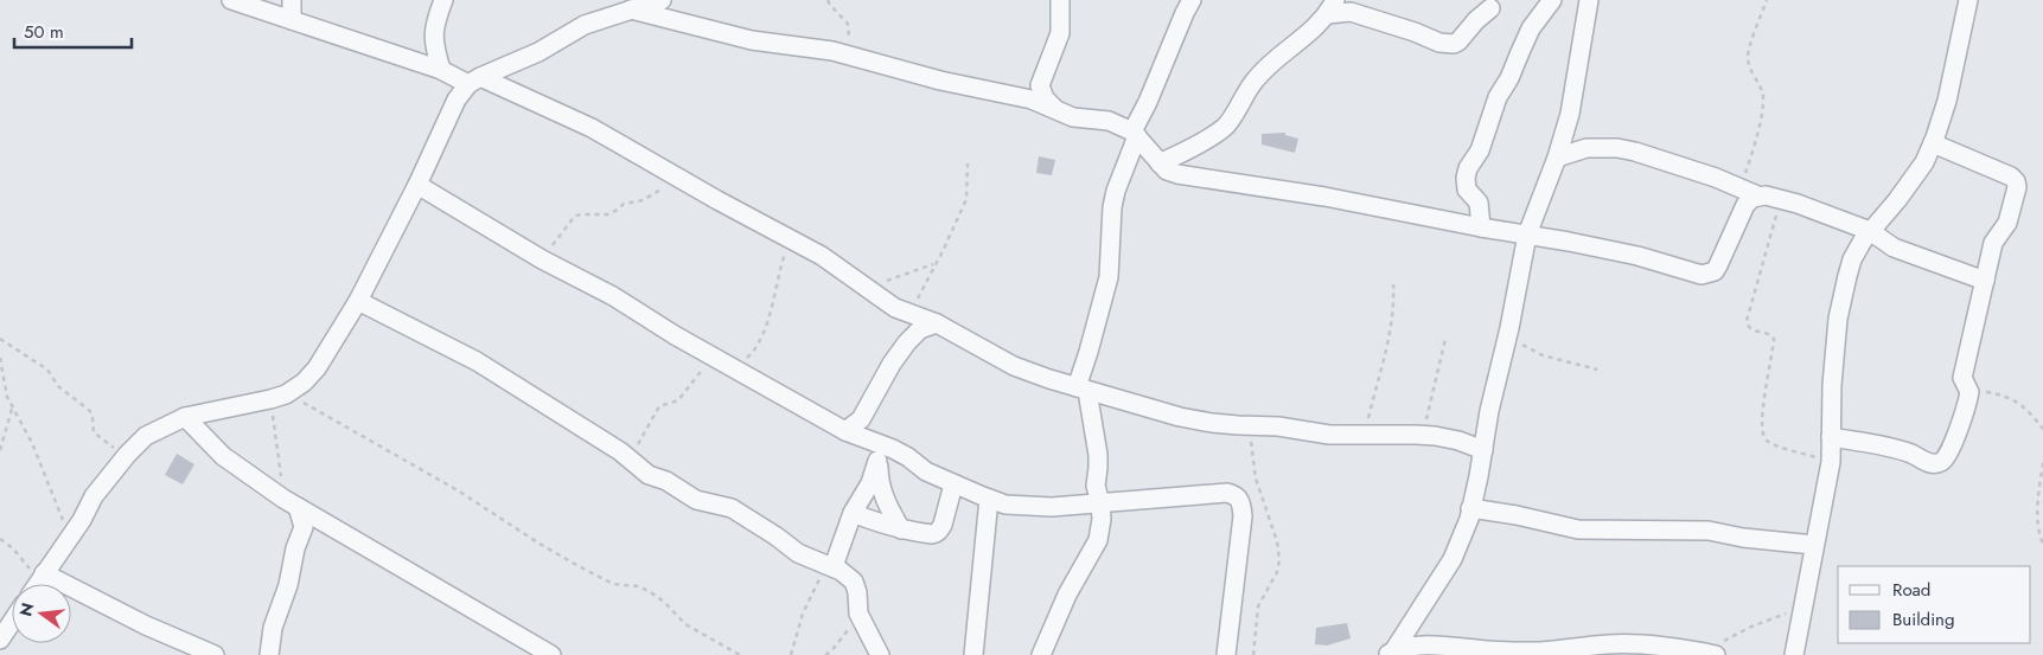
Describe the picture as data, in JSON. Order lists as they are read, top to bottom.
{
  "legend": ["Road", "Building"],
  "scale_bar": "50 m",
  "north": "left"
}
